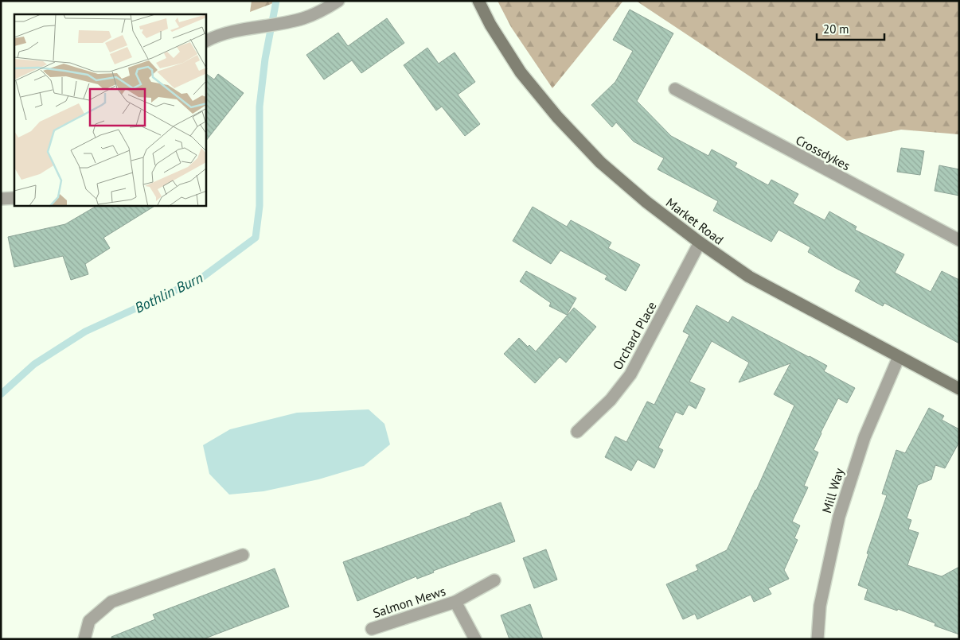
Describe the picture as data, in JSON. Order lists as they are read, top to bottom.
{
  "streets": {
    "street": [
      "Crossdykes",
      "Market Road",
      "Orchard Place",
      "Mill Way",
      "Salmon Mews"
    ]
  },
  "crossings": [
    ["Market Road", "Orchard Place"],
    ["Market Road", "Mill Way"]
  ],
  "water": ["Bothlin Burn"],
  "scale_bar": "20 m"
}
